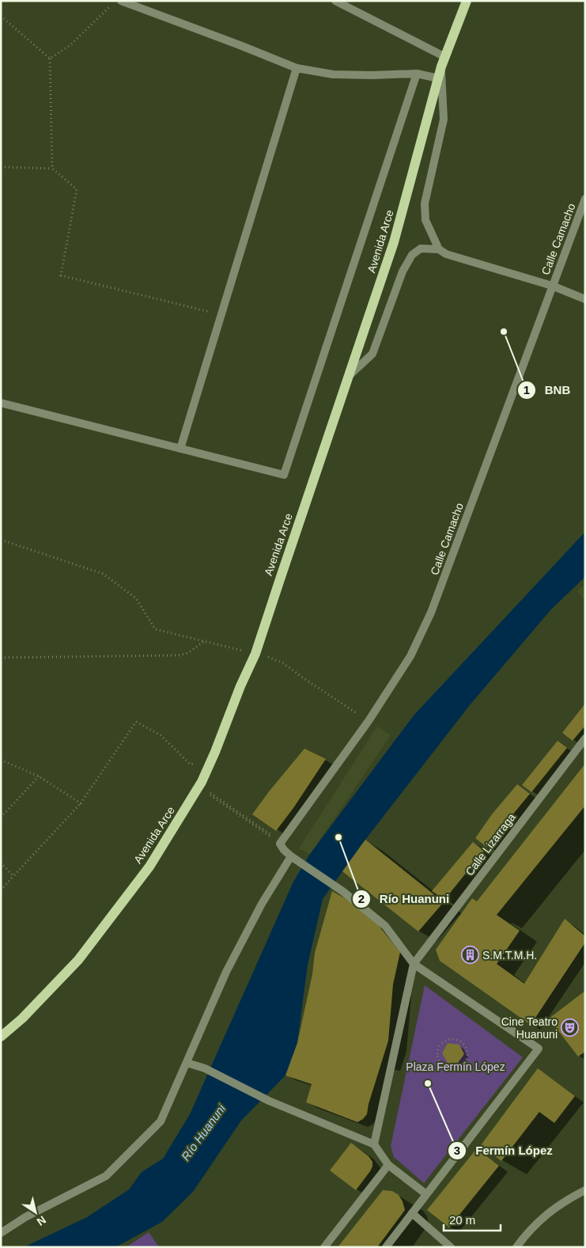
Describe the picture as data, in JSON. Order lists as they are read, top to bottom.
{
  "streets": {
    "main road": ["Avenida Arce"],
    "street": ["Calle Camacho", "Calle Lizarraga"]
  },
  "water": ["Río Huanuni"],
  "parks": ["Plaza Fermín López"],
  "places": {
    "other": ["BNB", "Río Huanuni", "Fermín López"],
    "building": ["S.M.T.M.H."],
    "theatre": ["Cine Teatro Huanuni"]
  },
  "scale_bar": "20 m",
  "north": "bottom right"
}
